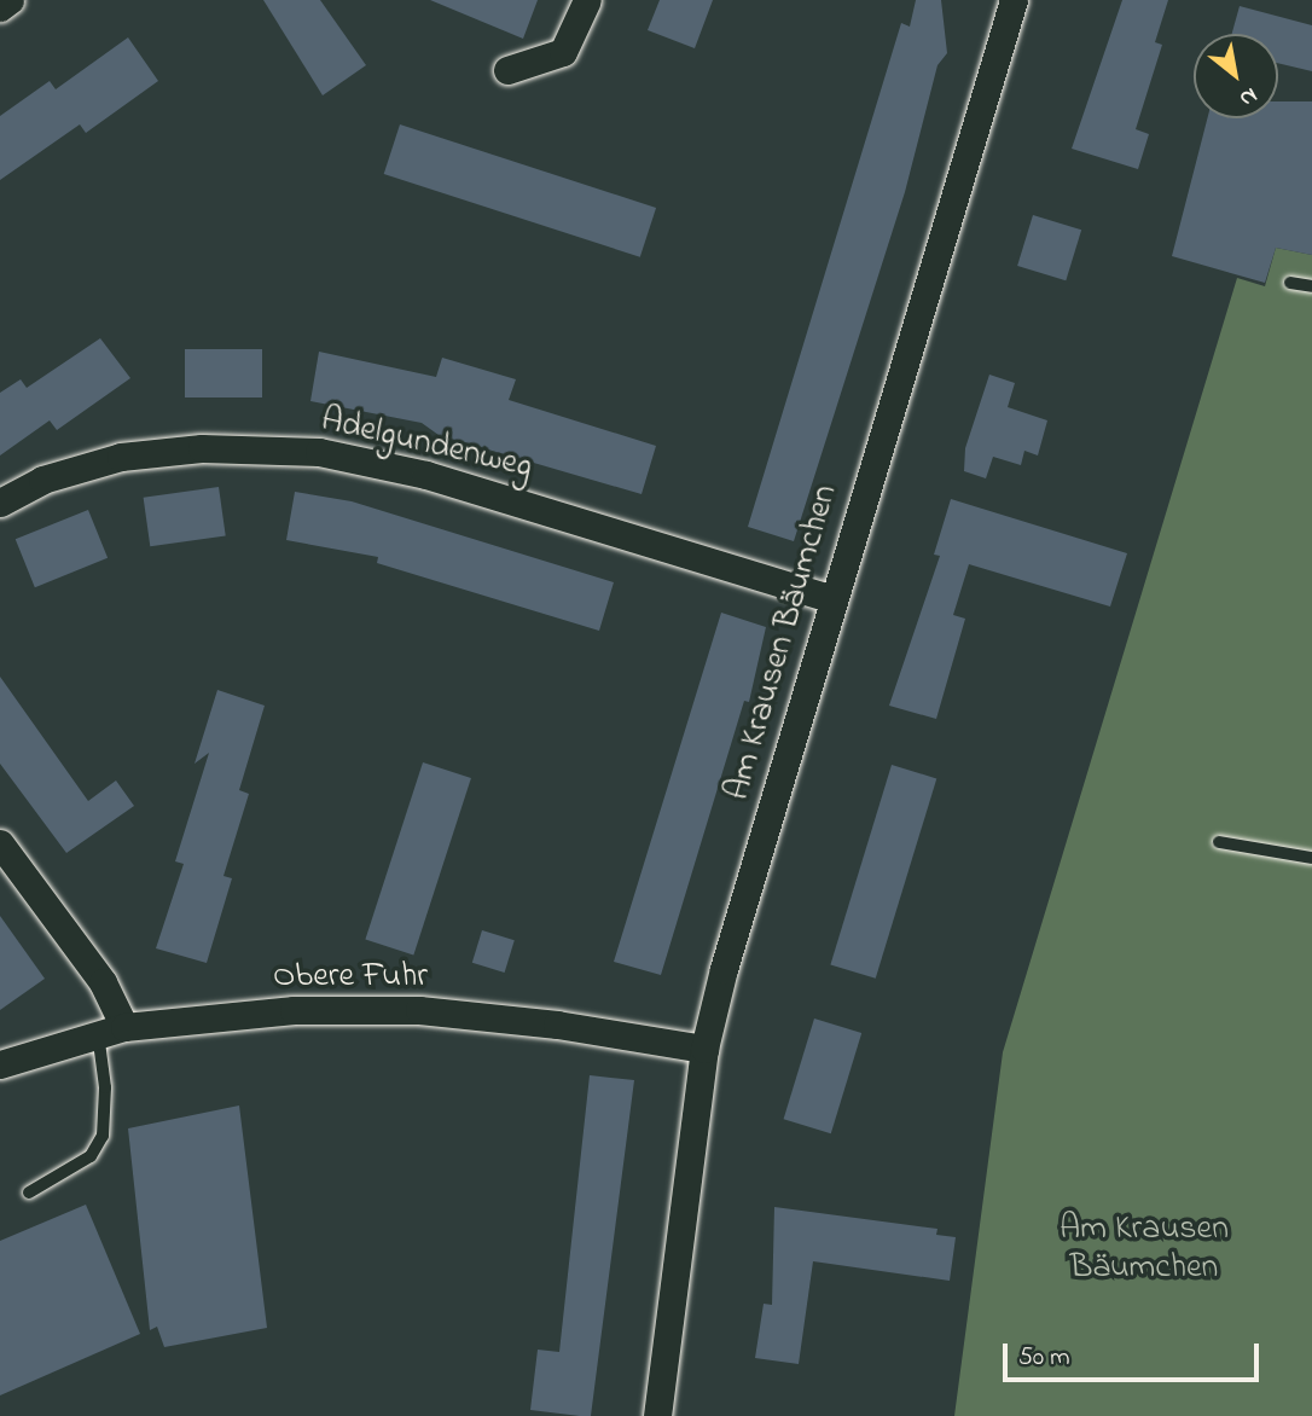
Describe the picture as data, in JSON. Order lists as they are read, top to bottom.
{
  "streets": {
    "street": ["Adelgundenweg", "Am Krausen Bäumchen", "Obere Fuhr"]
  },
  "crossings": [
    ["Adelgundenweg", "Am Krausen Bäumchen"],
    ["Am Krausen Bäumchen", "Obere Fuhr"]
  ],
  "parks": ["Am Krausen Bäumchen"],
  "scale_bar": "50 m",
  "north": "bottom right"
}
